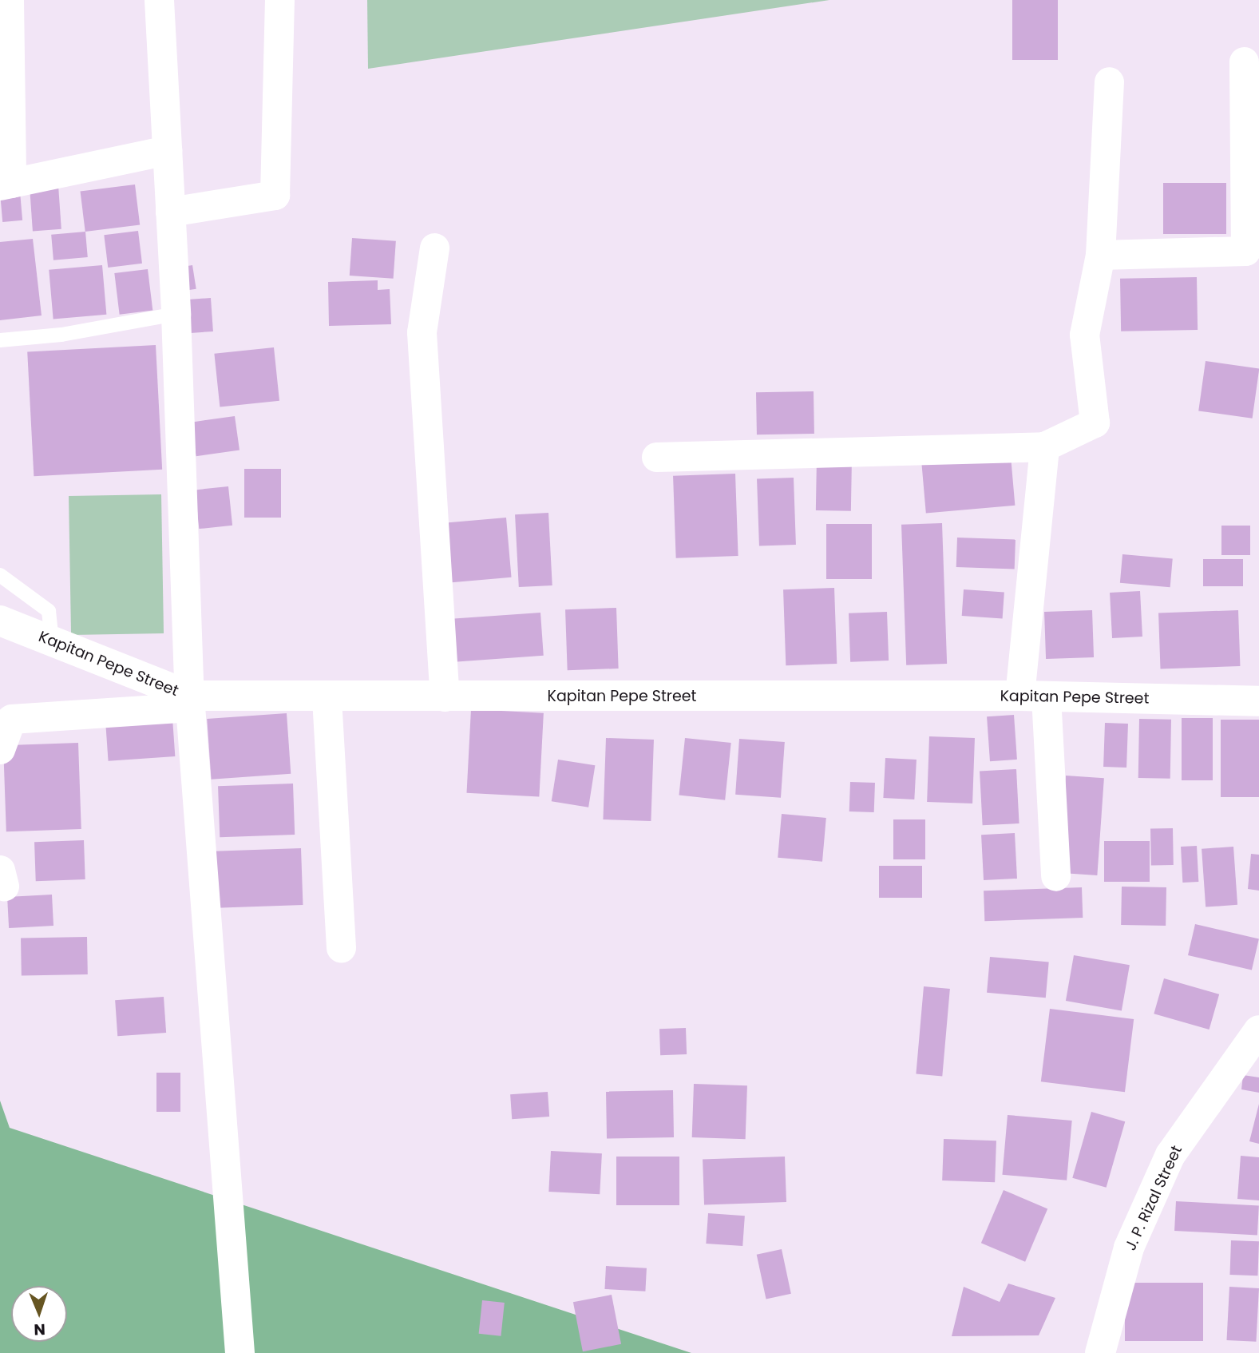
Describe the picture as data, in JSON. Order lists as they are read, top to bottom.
{
  "streets": {
    "street": ["Kapitan Pepe Street", "J. P. Rizal Street"]
  },
  "north": "bottom"
}
